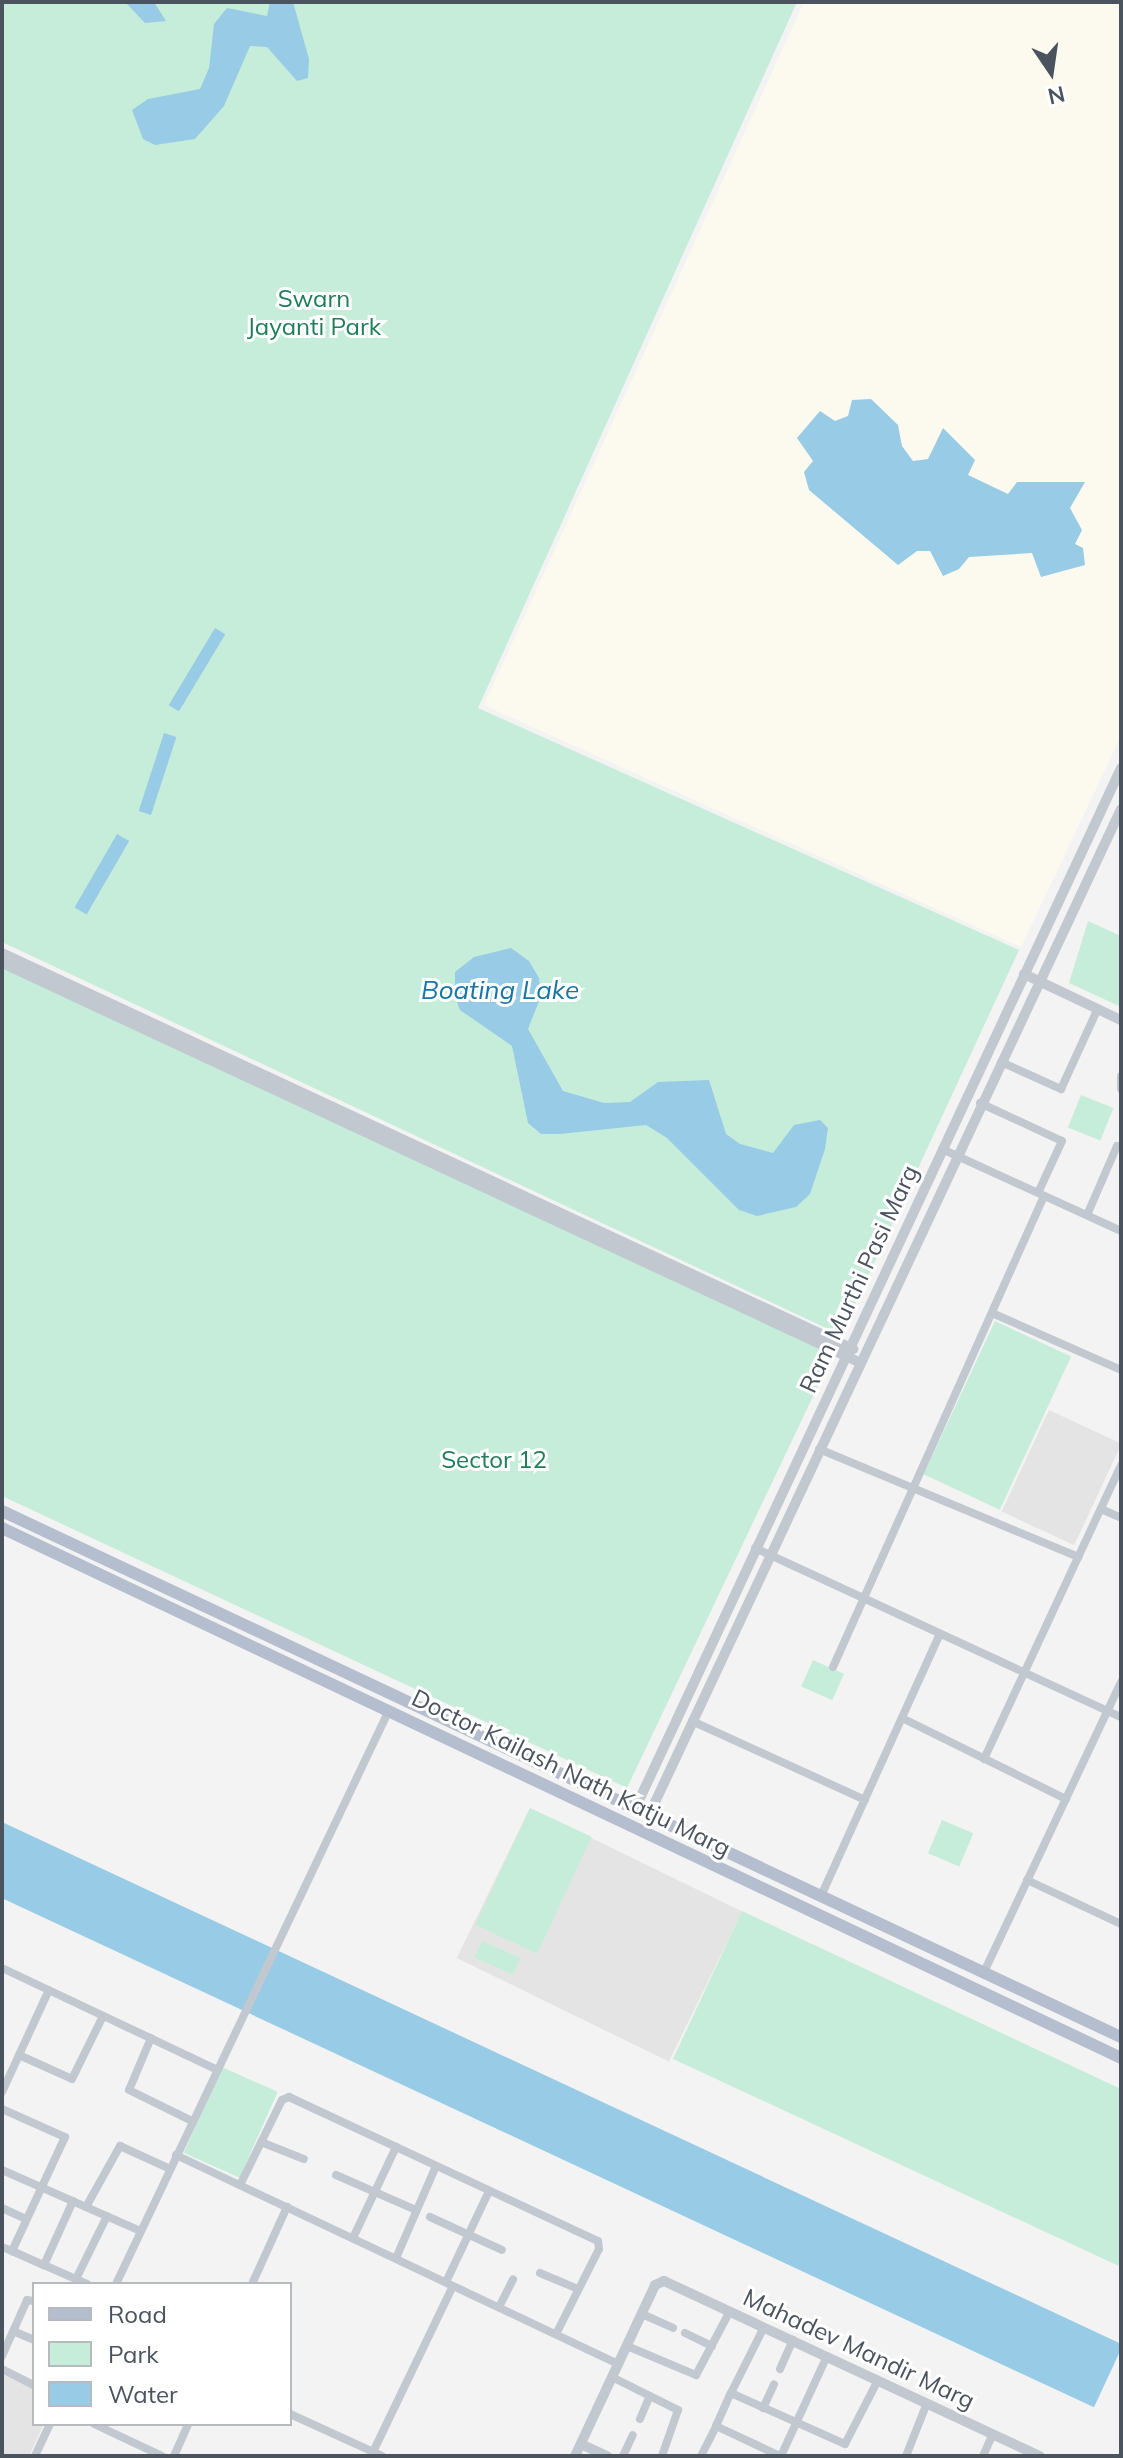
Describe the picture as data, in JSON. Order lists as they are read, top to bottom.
{
  "streets": {
    "main road": ["Doctor Kailash Nath Katju Marg"],
    "street": ["Ram Murthi Pasi Marg", "Mahadev Mandir Marg"]
  },
  "crossings": [
    ["Ram Murthi Pasi Marg", "Doctor Kailash Nath Katju Marg"]
  ],
  "water": ["Boating Lake"],
  "parks": ["Swarn Jayanti Park", "Sector 12"],
  "legend": ["Road", "Park", "Water"],
  "north": "bottom"
}
